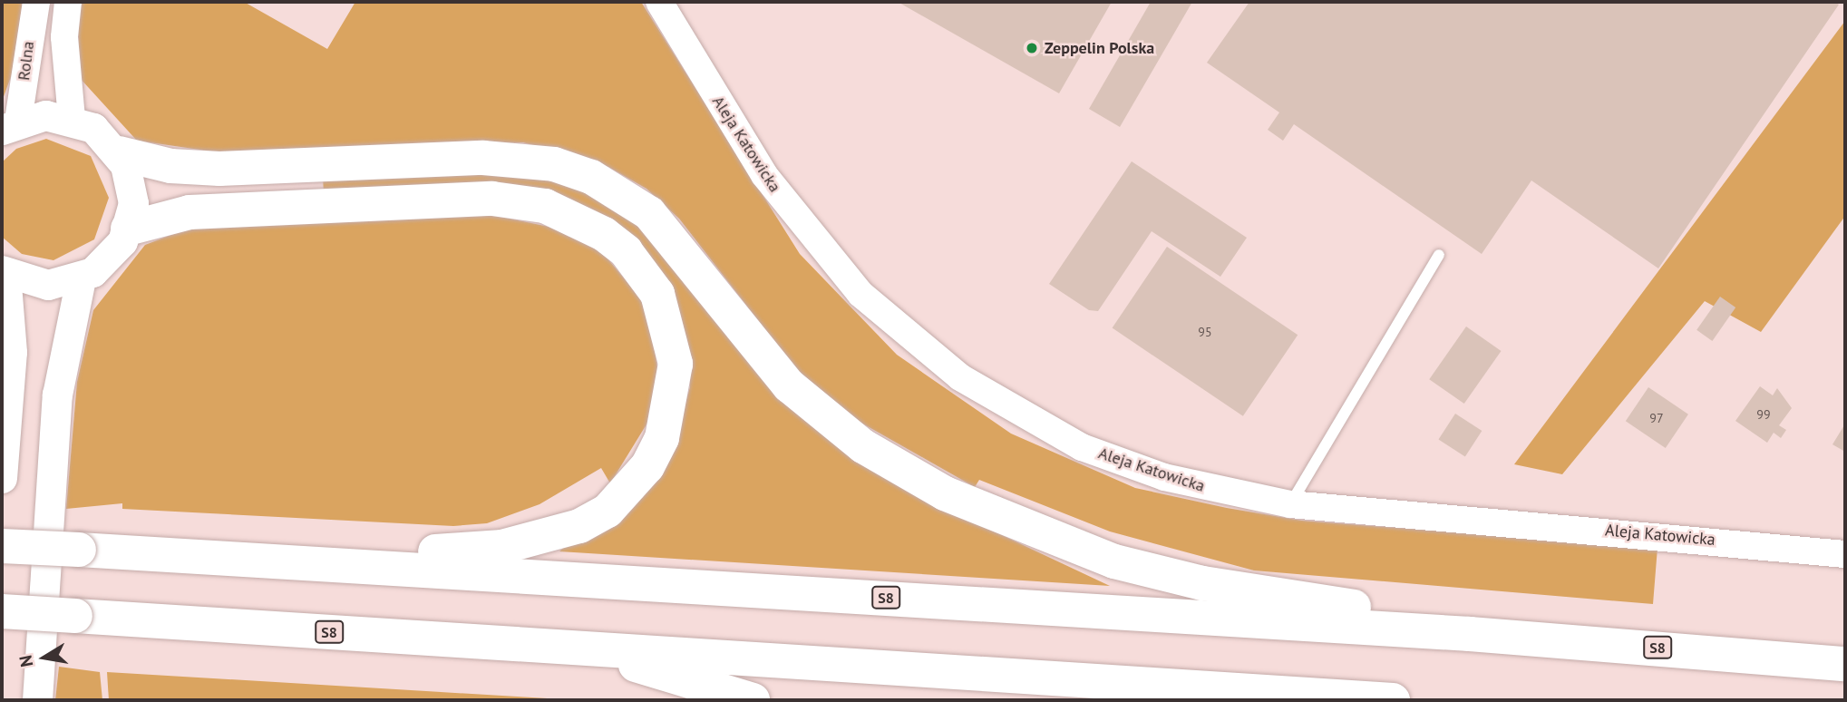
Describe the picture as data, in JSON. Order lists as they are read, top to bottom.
{
  "streets": {
    "highway": ["S8"],
    "street": ["Rolna", "Aleja Katowicka"]
  },
  "places": ["Zeppelin Polska"],
  "house_numbers": ["95", "99", "97"],
  "north": "left"
}
